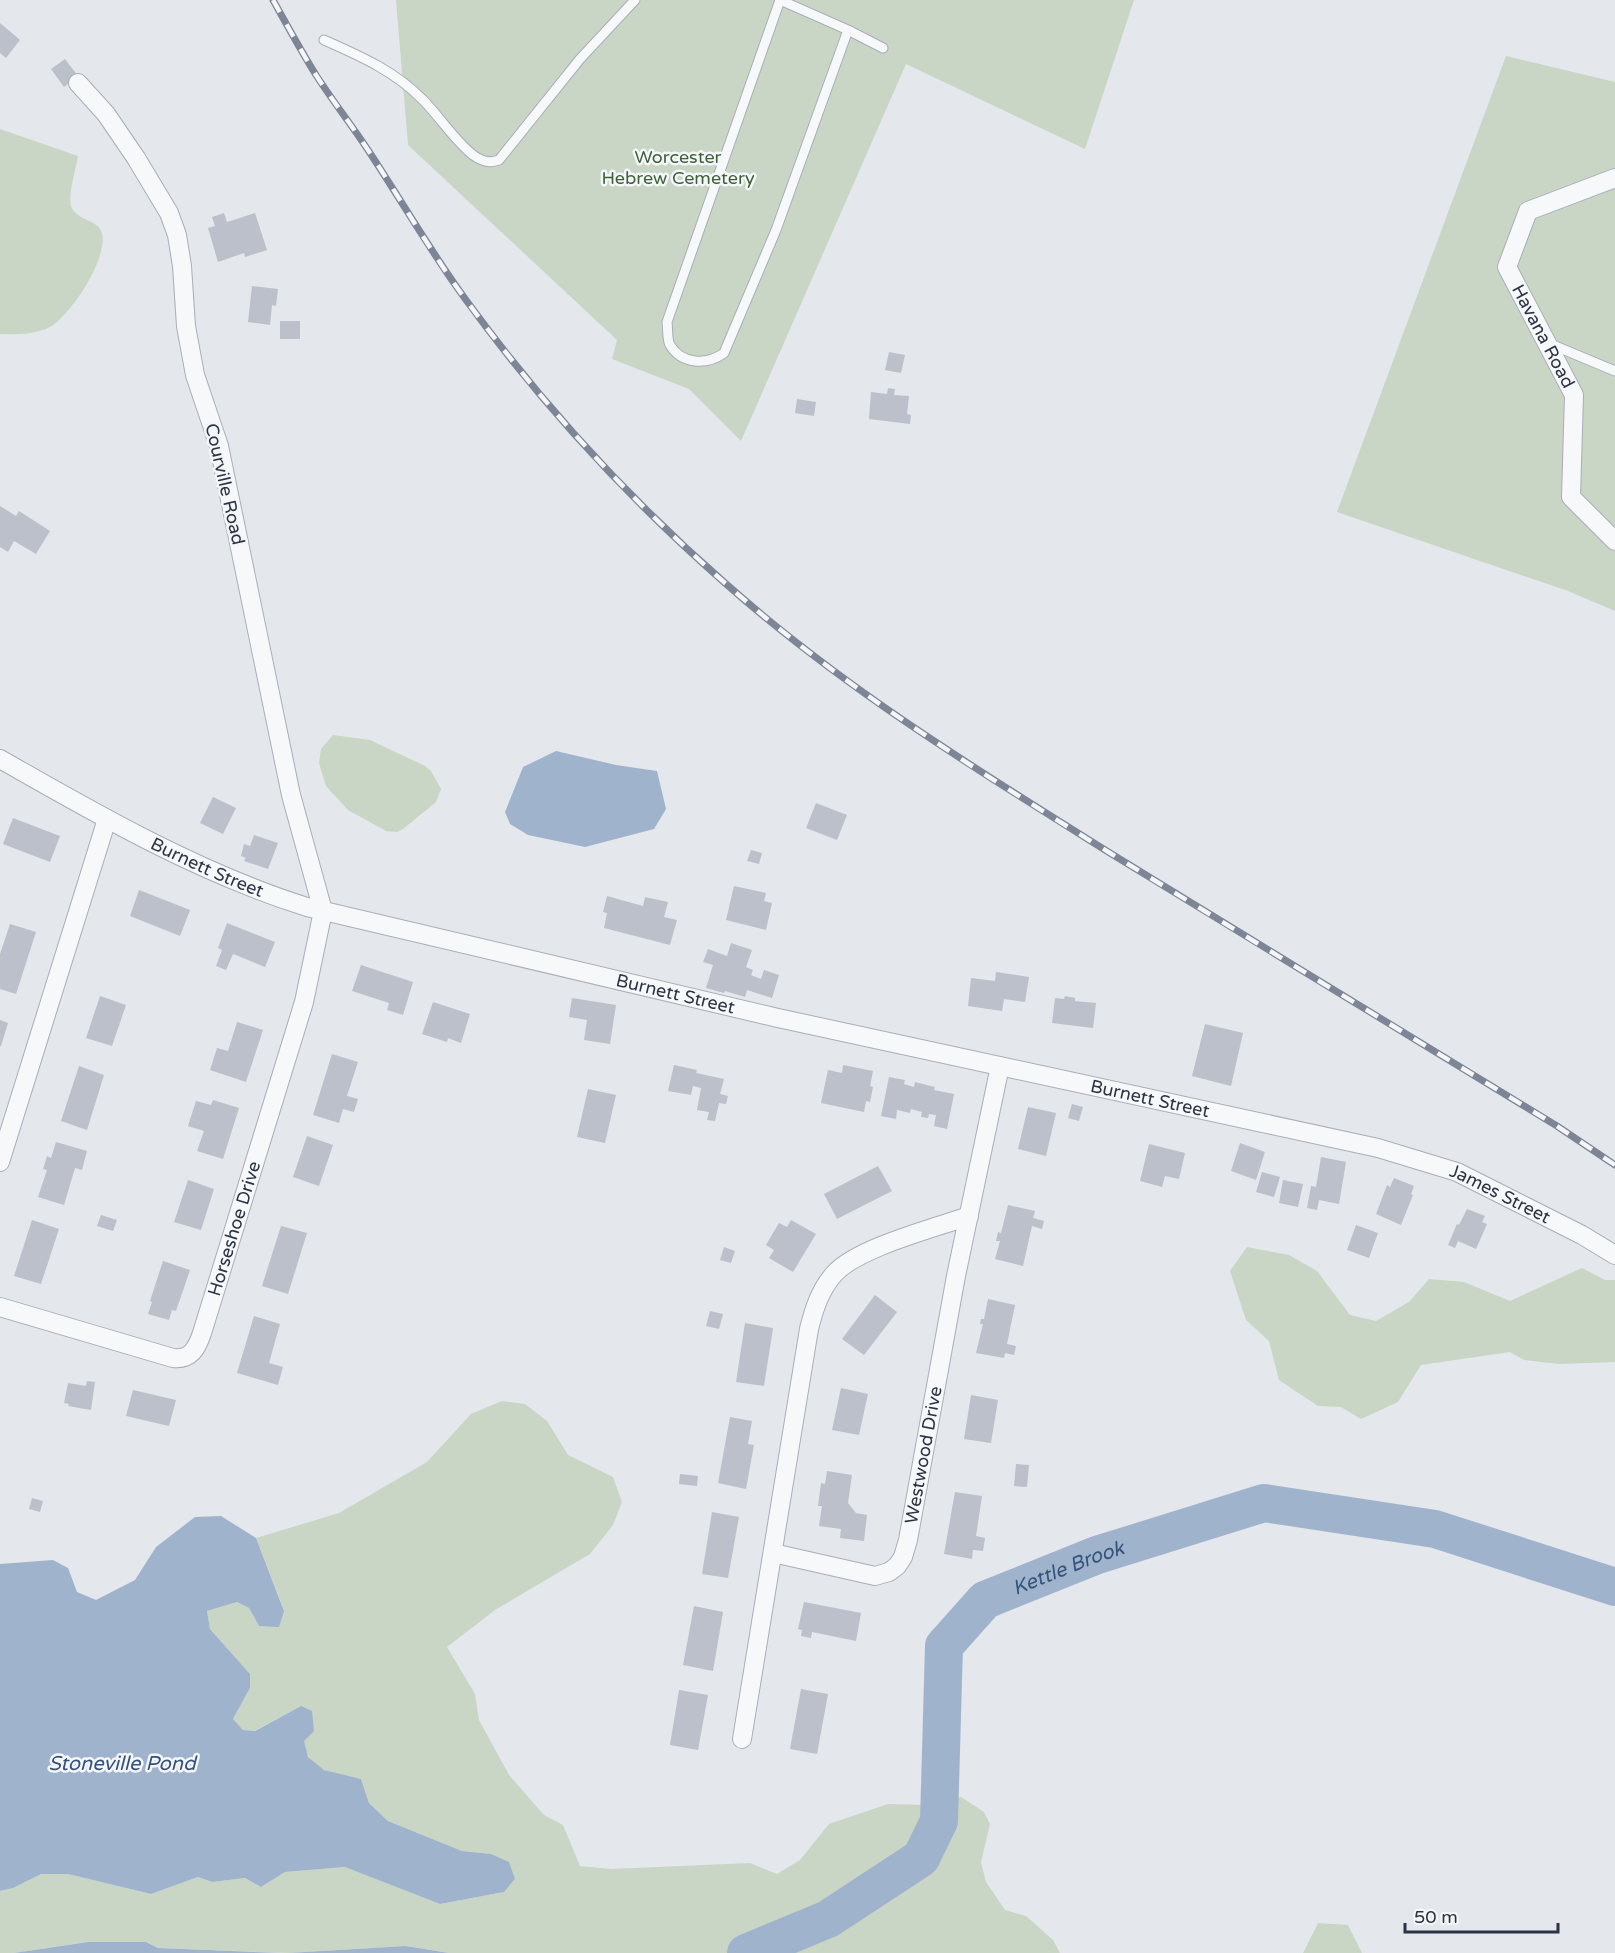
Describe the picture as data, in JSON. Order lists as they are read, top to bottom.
{
  "streets": {
    "street": [
      "Havana Road",
      "Courville Road",
      "Burnett Street",
      "James Street",
      "Horseshoe Drive",
      "Westwood Drive"
    ]
  },
  "crossings": [
    ["Courville Road", "Burnett Street"],
    ["Courville Road", "Horseshoe Drive"],
    ["Burnett Street", "James Street"],
    ["Burnett Street", "Horseshoe Drive"],
    ["Burnett Street", "Westwood Drive"]
  ],
  "water": ["Kettle Brook", "Stoneville Pond"],
  "parks": ["Worcester Hebrew Cemetery"],
  "scale_bar": "50 m"
}
